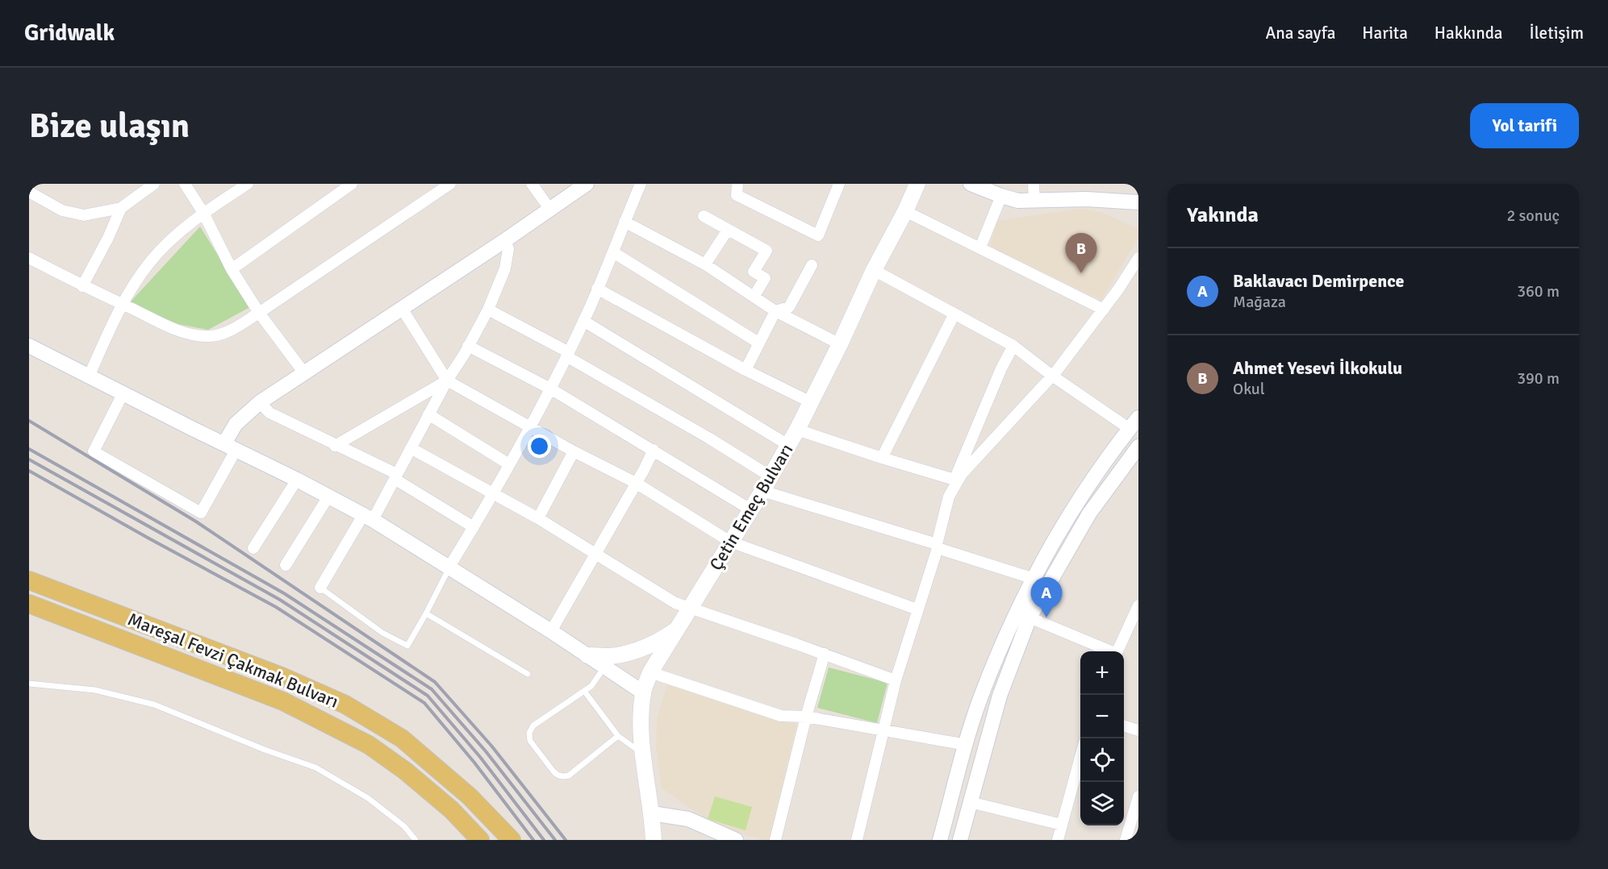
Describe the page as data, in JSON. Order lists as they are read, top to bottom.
{
  "streets": {
    "main road": ["Çetin Emeç Bulvarı", "Mareşal Fevzi Çakmak Bulvarı"]
  },
  "page": {
    "header": "Gridwalk",
    "nav": [
      "Ana sayfa",
      "Harita",
      "Hakkında",
      "İletişim"
    ],
    "buttons": "Yol tarifi",
    "title": "Bize ulaşın",
    "heading": ["Yakında", "2 sonuç"],
    "pins": ["B", "A"],
    "list": [
      {
        "mark": "A",
        "name": "Baklavacı Demirpence",
        "note": "Mağaza",
        "value": "360 m"
      },
      {
        "mark": "B",
        "name": "Ahmet Yesevi İlkokulu",
        "note": "Okul",
        "value": "390 m"
      }
    ],
    "map_buttons": ["+", "−"]
  }
}
